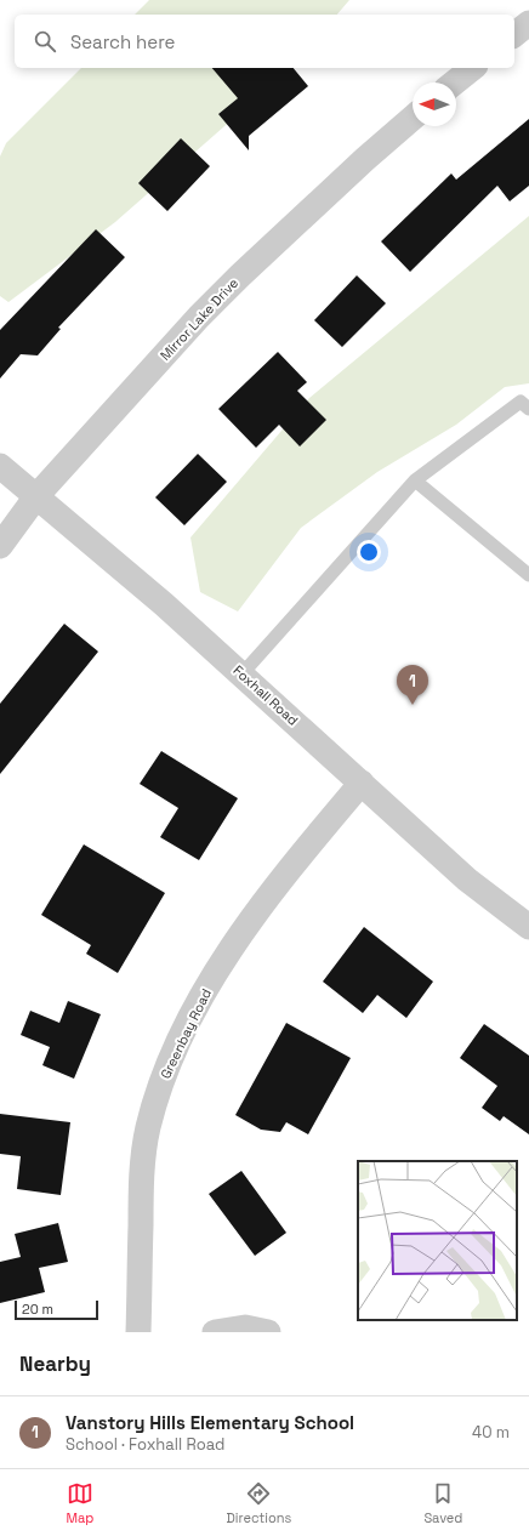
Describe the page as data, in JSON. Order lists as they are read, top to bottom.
{
  "streets": {
    "street": ["Mirror Lake Drive", "Foxhall Road", "Greenbay Road"]
  },
  "crossings": [
    ["Mirror Lake Drive", "Foxhall Road"],
    ["Foxhall Road", "Greenbay Road"]
  ],
  "scale_bar": "20 m",
  "north": "left",
  "page": {
    "search": "Search here",
    "pins": "1",
    "scale": "20 m",
    "heading": "Nearby",
    "list": [
      {
        "mark": "1",
        "name": "Vanstory Hills Elementary School",
        "note": "School · Foxhall Road",
        "value": "40 m"
      }
    ],
    "nav": ["Map", "Directions", "Saved"]
  }
}
